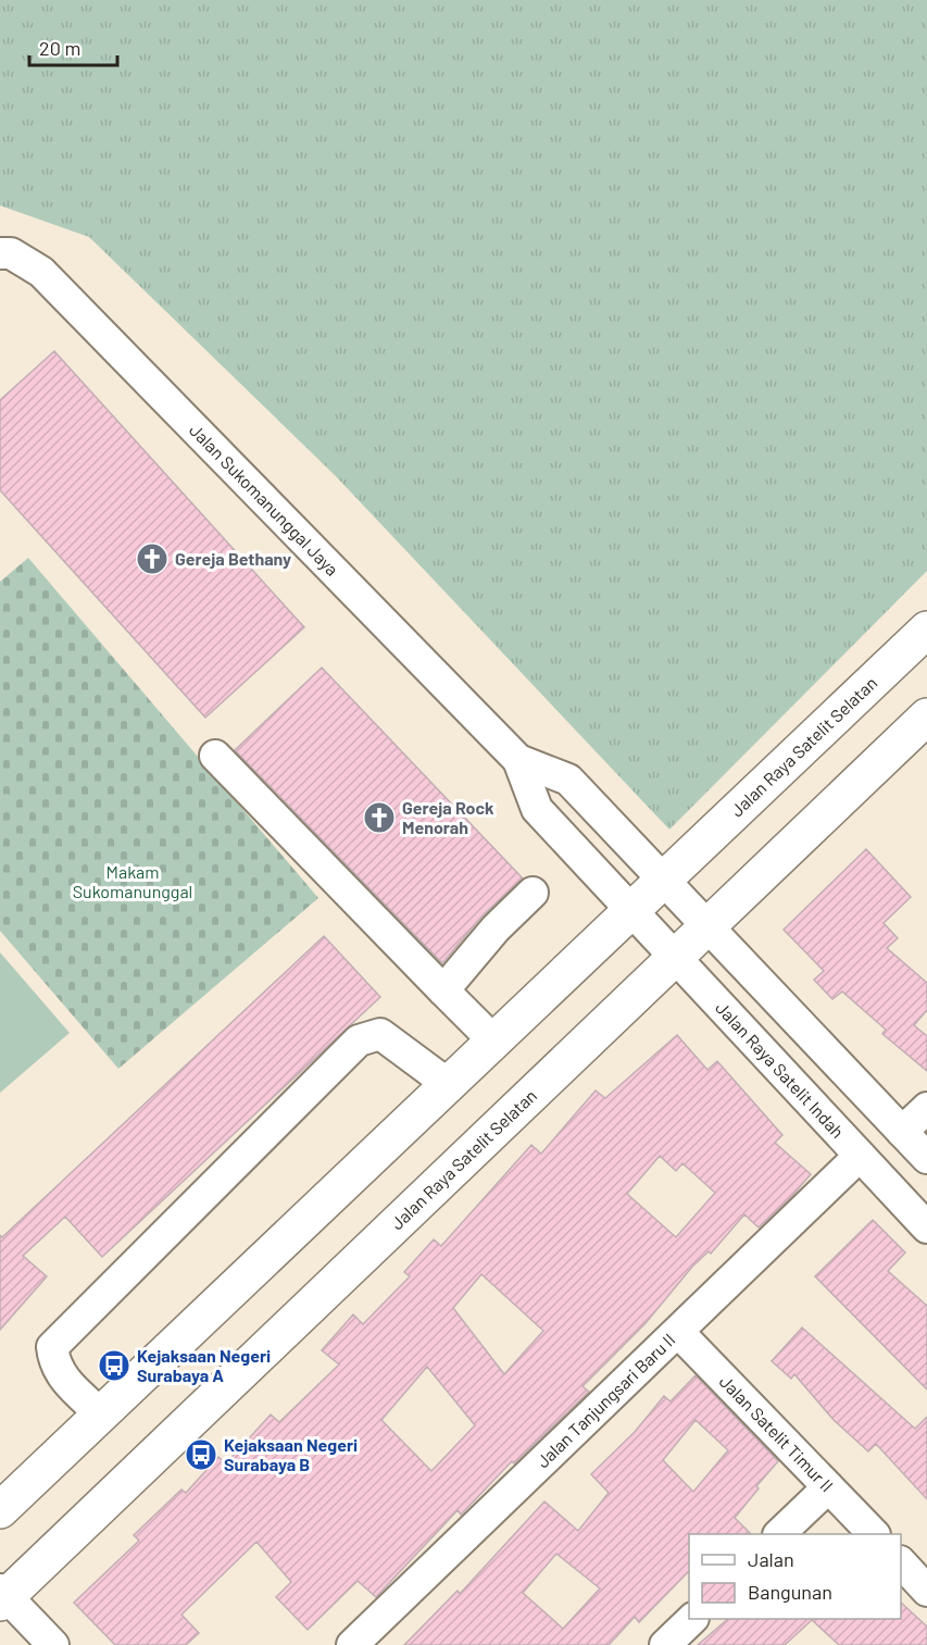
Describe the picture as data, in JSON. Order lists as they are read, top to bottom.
{
  "streets": {
    "main road": ["Jalan Raya Satelit Selatan"],
    "street": [
      "Jalan Sukomanunggal Jaya",
      "Jalan Raya Satelit Indah",
      "Jalan Tanjungsari Baru II",
      "Jalan Satelit Timur II"
    ]
  },
  "crossings": [
    ["Jalan Sukomanunggal Jaya", "Jalan Raya Satelit Selatan"],
    ["Jalan Sukomanunggal Jaya", "Jalan Raya Satelit Indah"],
    ["Jalan Raya Satelit Selatan", "Jalan Raya Satelit Indah"],
    ["Jalan Raya Satelit Indah", "Jalan Tanjungsari Baru II"],
    ["Jalan Tanjungsari Baru II", "Jalan Satelit Timur II"]
  ],
  "parks": ["Makam Sukomanunggal"],
  "places": {
    "church": ["Gereja Bethany", "Gereja Rock Menorah"],
    "bus stop": ["Kejaksaan Negeri Surabaya A", "Kejaksaan Negeri Surabaya B"]
  },
  "legend": ["Jalan", "Bangunan"],
  "scale_bar": "20 m"
}
